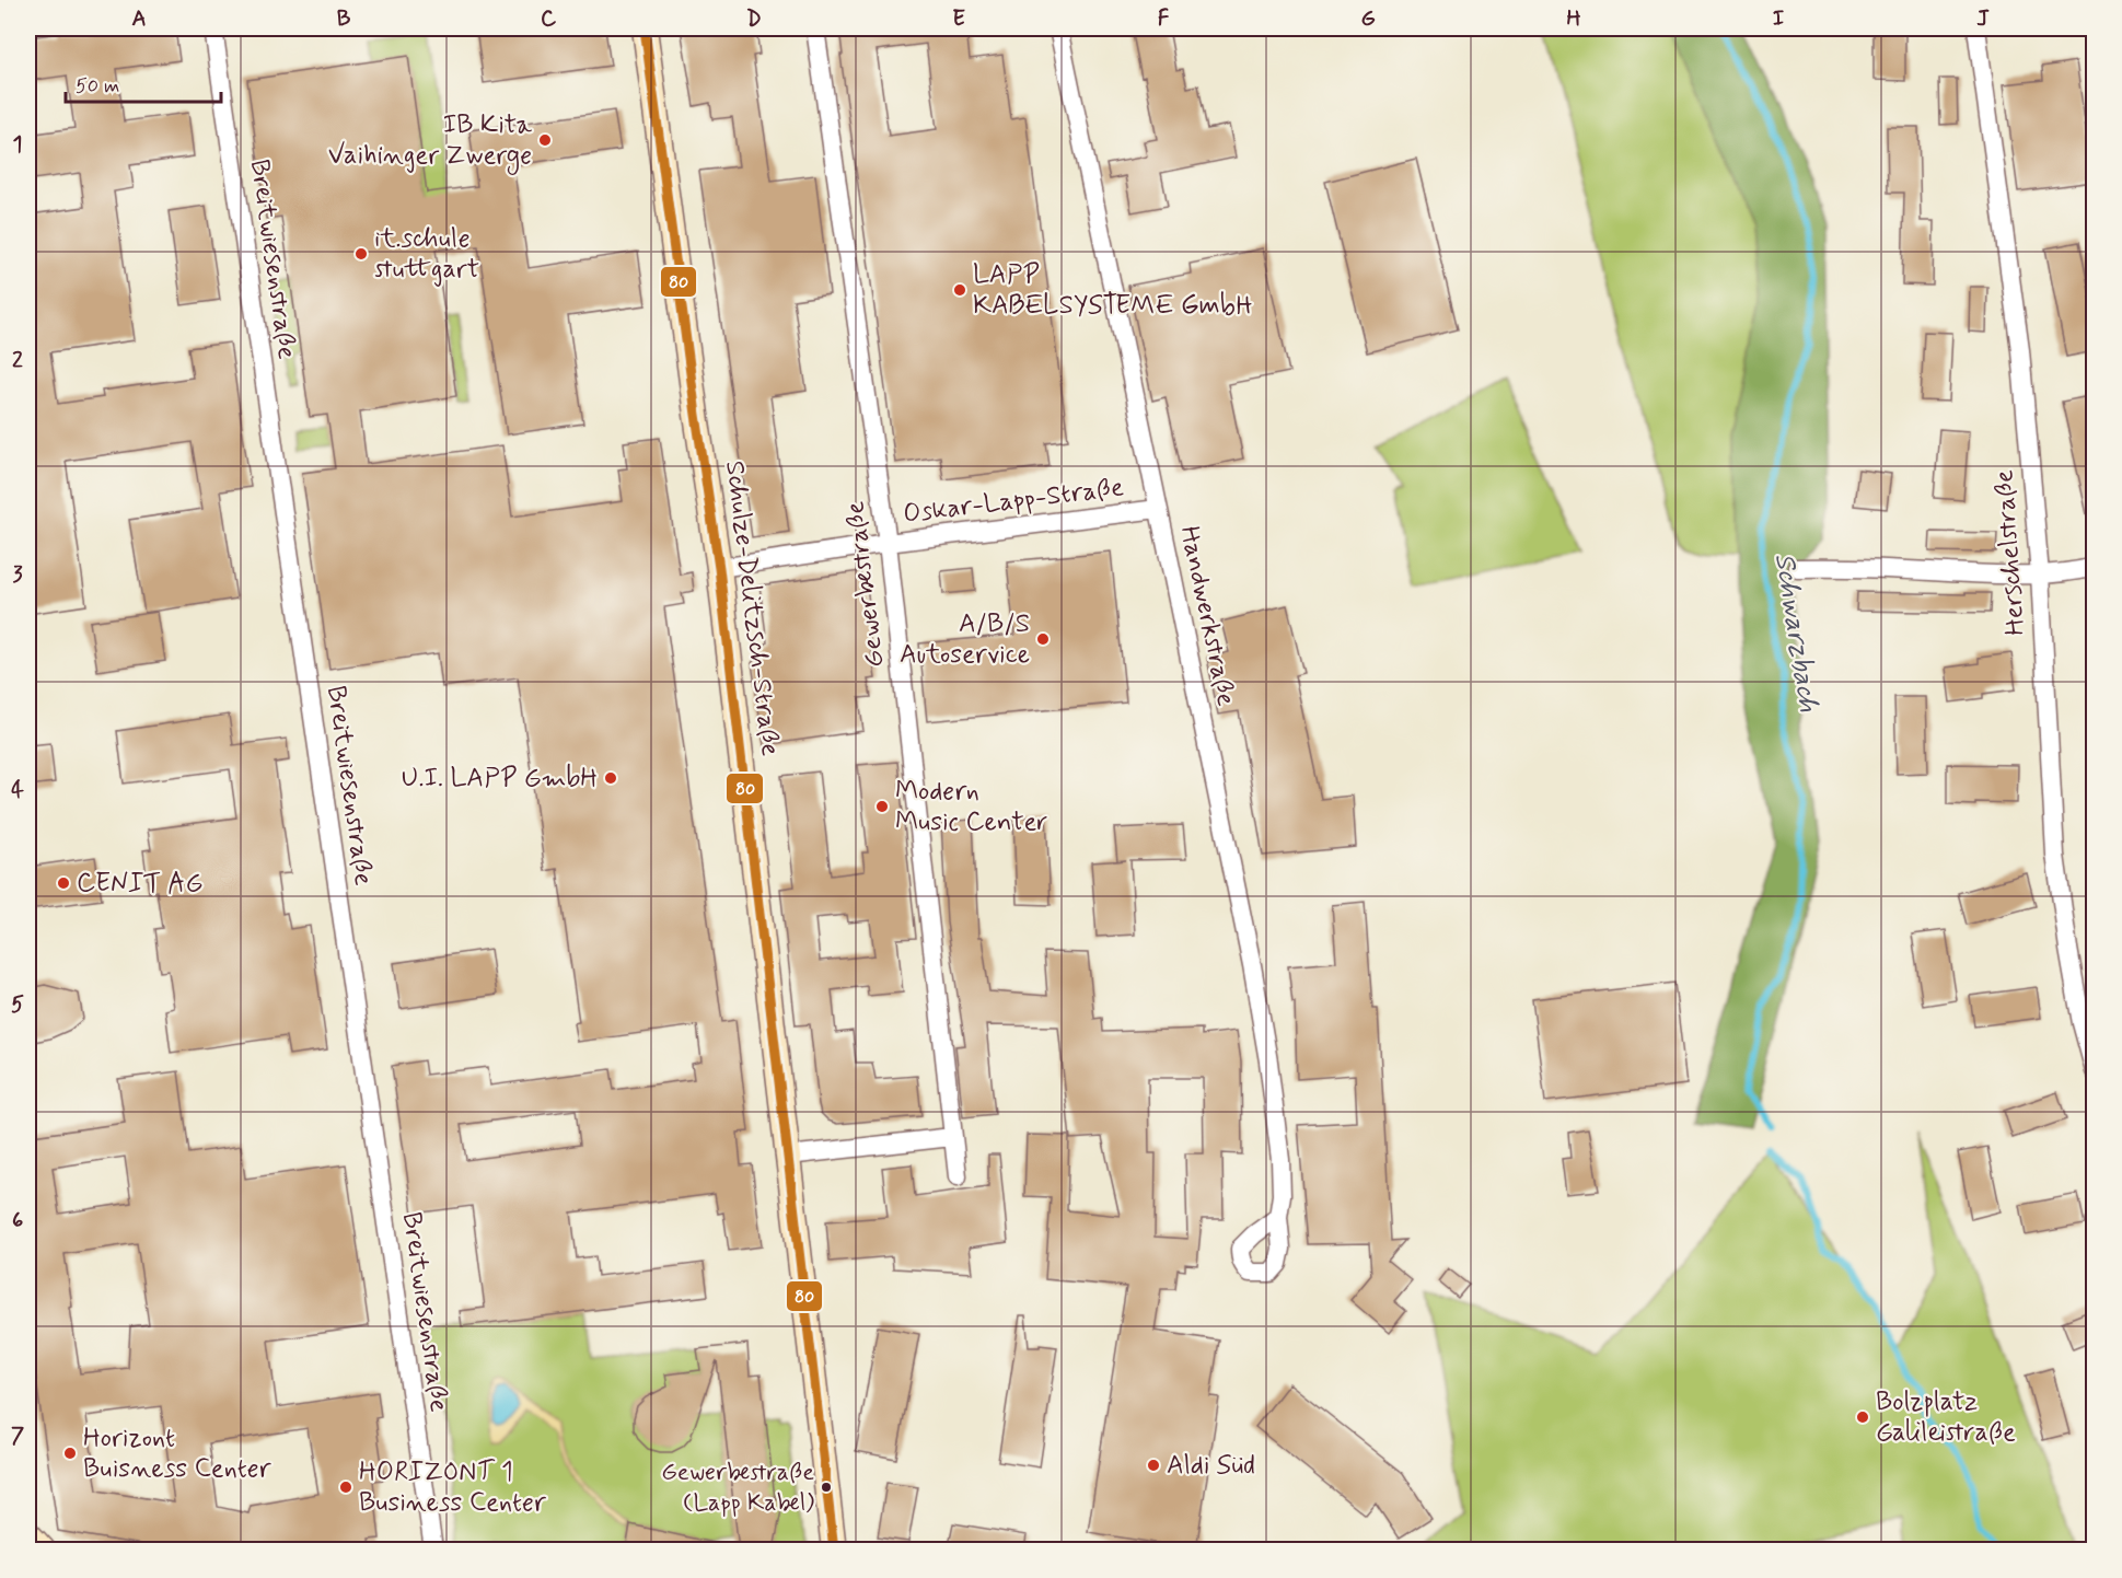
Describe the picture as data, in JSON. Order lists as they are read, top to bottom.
{
  "streets": {
    "street": [
      "Breitwiesenstraße",
      "Oskar-Lapp-Straße",
      "Herschelstraße",
      "Gewerbestraße",
      "Schulze-Delitzsch-Straße",
      "Handwerkstraße"
    ]
  },
  "crossings": [
    ["Oskar-Lapp-Straße", "Gewerbestraße"],
    ["Oskar-Lapp-Straße", "Schulze-Delitzsch-Straße"],
    ["Oskar-Lapp-Straße", "Handwerkstraße"]
  ],
  "water": ["Schwarzbach"],
  "places": [
    "IB Kita Vaihinger Zwerge",
    "it.schule stuttgart",
    "LAPP KABELSYSTEME GmbH",
    "A/B/S Autoservice",
    "U.I. LAPP GmbH",
    "Modern Music Center",
    "CENIT AG",
    "Bolzplatz Galileistraße",
    "Horizont Buisness Center",
    "Aldi Süd",
    "HORIZONT 1 Business Center",
    "Gewerbestraße (Lapp Kabel)"
  ],
  "lines": ["transit line 80"],
  "scale_bar": "50 m",
  "grid": {
    "columns": [
      "A",
      "B",
      "C",
      "D",
      "E",
      "F",
      "G",
      "H",
      "I",
      "J"
    ],
    "rows": [
      "1",
      "2",
      "3",
      "4",
      "5",
      "6",
      "7"
    ]
  }
}
